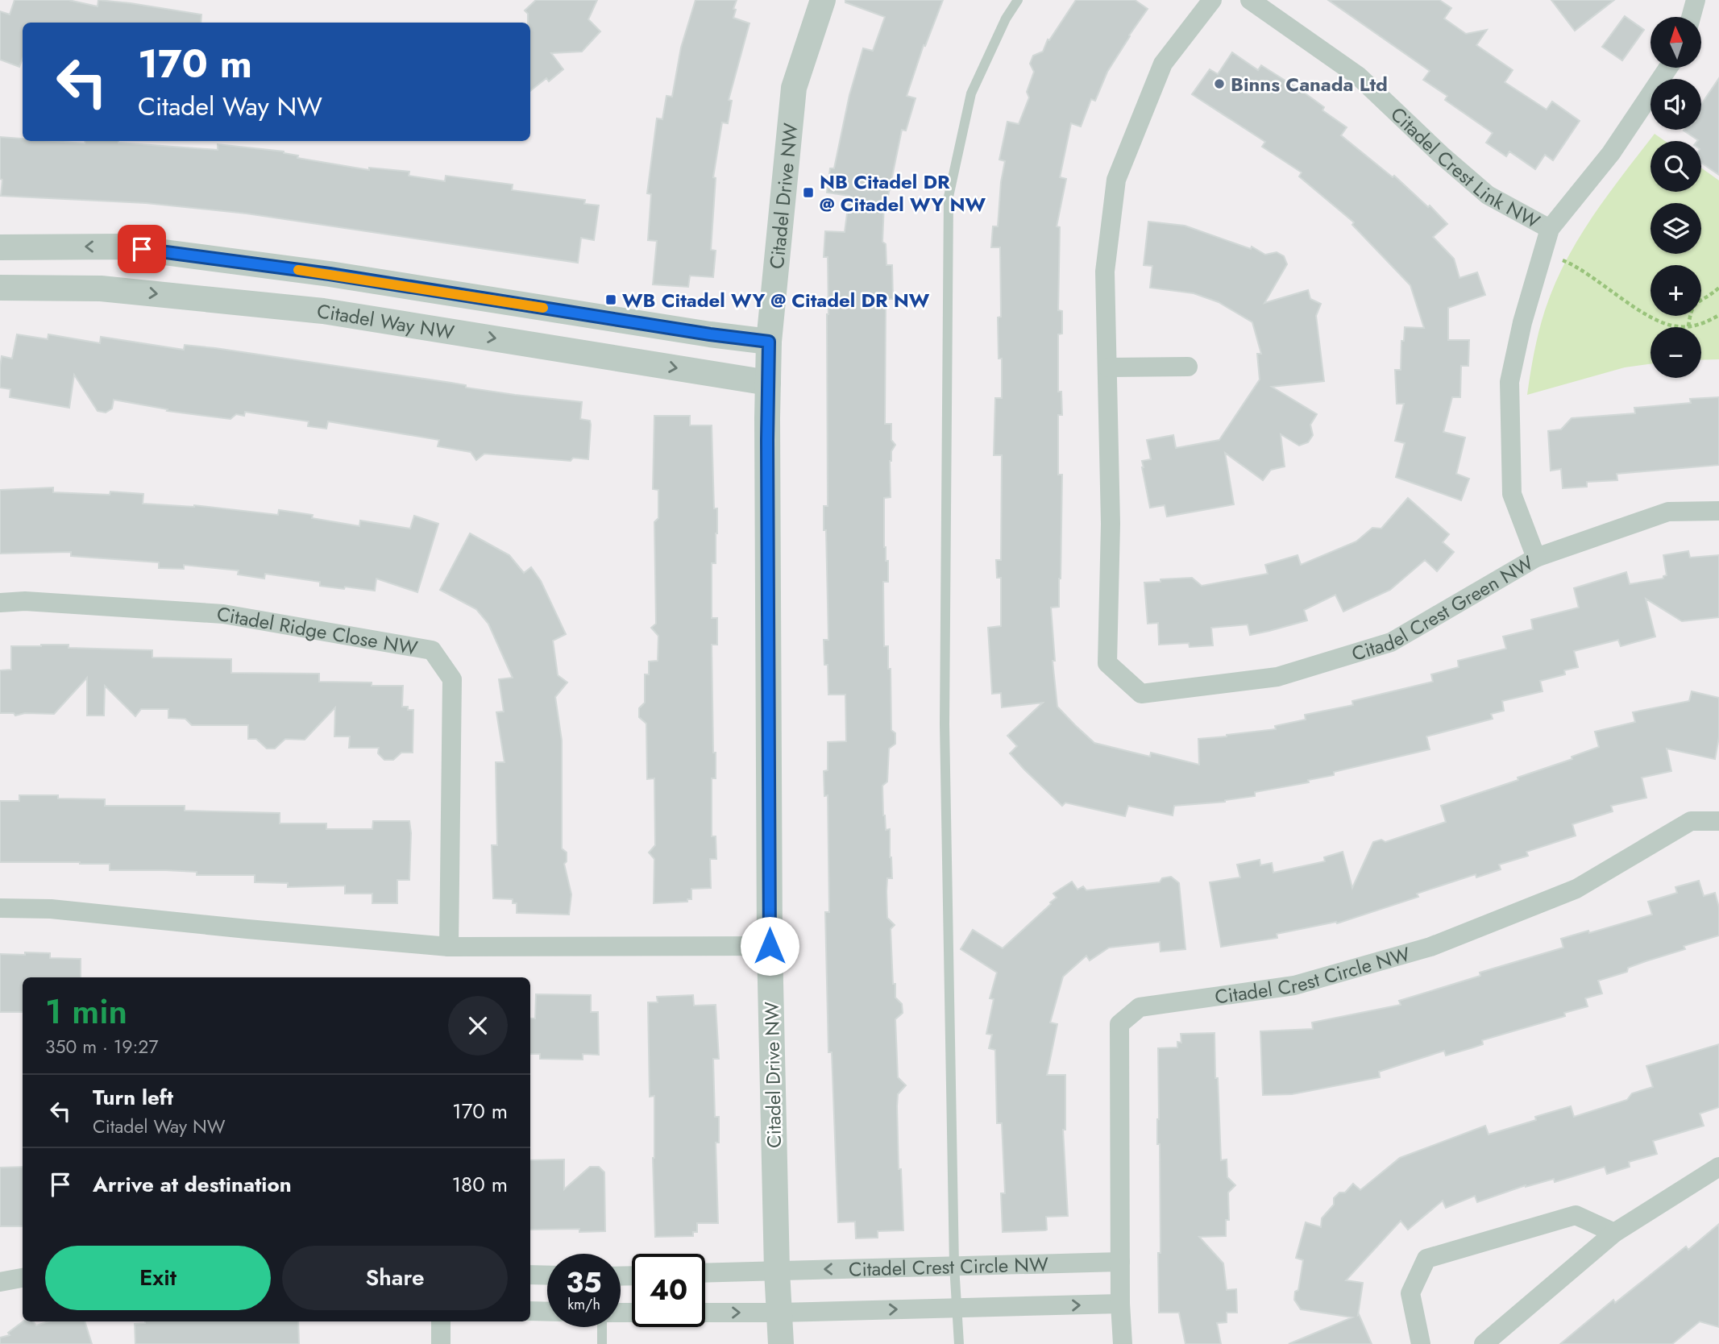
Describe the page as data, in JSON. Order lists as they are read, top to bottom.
{
  "streets": {
    "street": [
      "Citadel Crest Link NW",
      "Citadel Drive NW",
      "Citadel Way NW",
      "Citadel Crest Green NW",
      "Citadel Ridge Close NW",
      "Citadel Crest Circle NW"
    ]
  },
  "crossings": [
    ["Citadel Crest Link NW", "Citadel Crest Green NW"],
    ["Citadel Drive NW", "Citadel Way NW"],
    ["Citadel Drive NW", "Citadel Crest Circle NW"]
  ],
  "places": {
    "other": ["Binns Canada Ltd"],
    "transit": ["NB Citadel DR @ Citadel WY NW", "WB Citadel WY @ Citadel DR NW"]
  },
  "north": "top",
  "page": {
    "map_buttons": ["+", "−"],
    "turn": ["170 m", "Citadel Way NW"],
    "heading": ["1 min", "350 m · 19:27"],
    "list": [
      {
        "name": "Turn left",
        "note": "Citadel Way NW",
        "value": "170 m"
      },
      {
        "name": "Arrive at destination",
        "value": "180 m"
      }
    ],
    "buttons": ["Exit", "Share"],
    "speed": "35 km/h",
    "limit": "40"
  }
}
